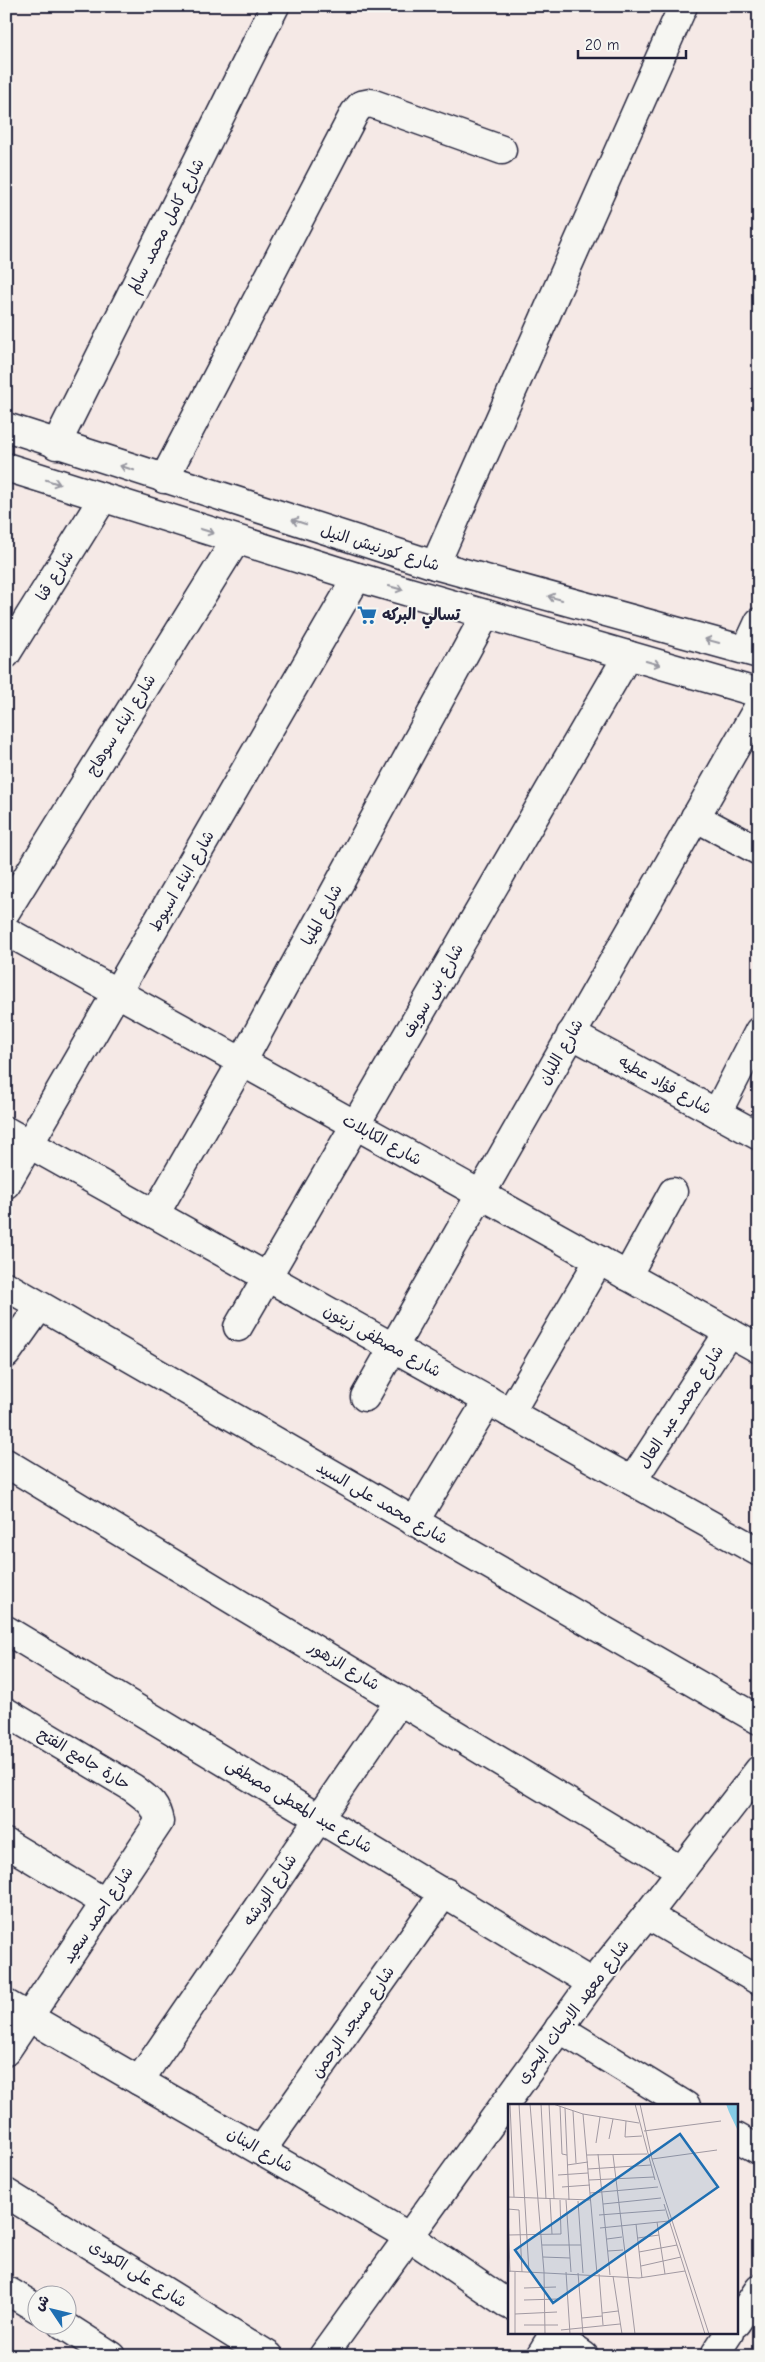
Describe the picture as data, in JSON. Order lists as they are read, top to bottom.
{
  "streets": {
    "street": [
      "شارع كامل محمد سالم",
      "شارع كورنيش النيل",
      "شارع قنا",
      "شارع ابناء سوهاج",
      "شارع ابناء اسيوط",
      "شارع المنيا",
      "شارع بنى سويف",
      "شارع اللبان",
      "شارع فؤاد عطيه",
      "شارع الكابلات",
      "شارع مصطفى زيتون",
      "شارع محمد عبد العال",
      "شارع محمد على السيد",
      "شارع الزهور",
      "حارة جامع الفتح",
      "شارع عبد المعطى مصطفى",
      "شارع الورشه",
      "شارع احمد سعيد",
      "شارع معهد الابحاث البحرى",
      "شارع مسجد الرحمن",
      "شارع البنان",
      "شارع على الكودى"
    ]
  },
  "crossings": [
    ["شارع كامل محمد سالم", "شارع كورنيش النيل"],
    ["شارع كورنيش النيل", "شارع قنا"],
    ["شارع كورنيش النيل", "شارع ابناء سوهاج"],
    ["شارع كورنيش النيل", "شارع ابناء اسيوط"],
    ["شارع كورنيش النيل", "شارع المنيا"],
    ["شارع كورنيش النيل", "شارع بنى سويف"],
    ["شارع ابناء اسيوط", "شارع الكابلات"],
    ["شارع ابناء اسيوط", "شارع مصطفى زيتون"],
    ["شارع المنيا", "شارع الكابلات"],
    ["شارع المنيا", "شارع مصطفى زيتون"],
    ["شارع بنى سويف", "شارع الكابلات"],
    ["شارع بنى سويف", "شارع مصطفى زيتون"],
    ["شارع اللبان", "شارع فؤاد عطيه"],
    ["شارع اللبان", "شارع الكابلات"],
    ["شارع اللبان", "شارع مصطفى زيتون"],
    ["شارع الكابلات", "شارع محمد عبد العال"],
    ["شارع مصطفى زيتون", "شارع محمد عبد العال"],
    ["شارع الزهور", "شارع الورشه"],
    ["شارع الزهور", "شارع معهد الابحاث البحرى"],
    ["حارة جامع الفتح", "شارع احمد سعيد"],
    ["شارع عبد المعطى مصطفى", "شارع الورشه"],
    ["شارع عبد المعطى مصطفى", "شارع معهد الابحاث البحرى"],
    ["شارع عبد المعطى مصطفى", "شارع مسجد الرحمن"],
    ["شارع الورشه", "شارع البنان"],
    ["شارع احمد سعيد", "شارع البنان"],
    ["شارع معهد الابحاث البحرى", "شارع البنان"],
    ["شارع مسجد الرحمن", "شارع البنان"]
  ],
  "places": {
    "supermarket": ["تسالي البركه"]
  },
  "scale_bar": "20 m",
  "north": "top left"
}
